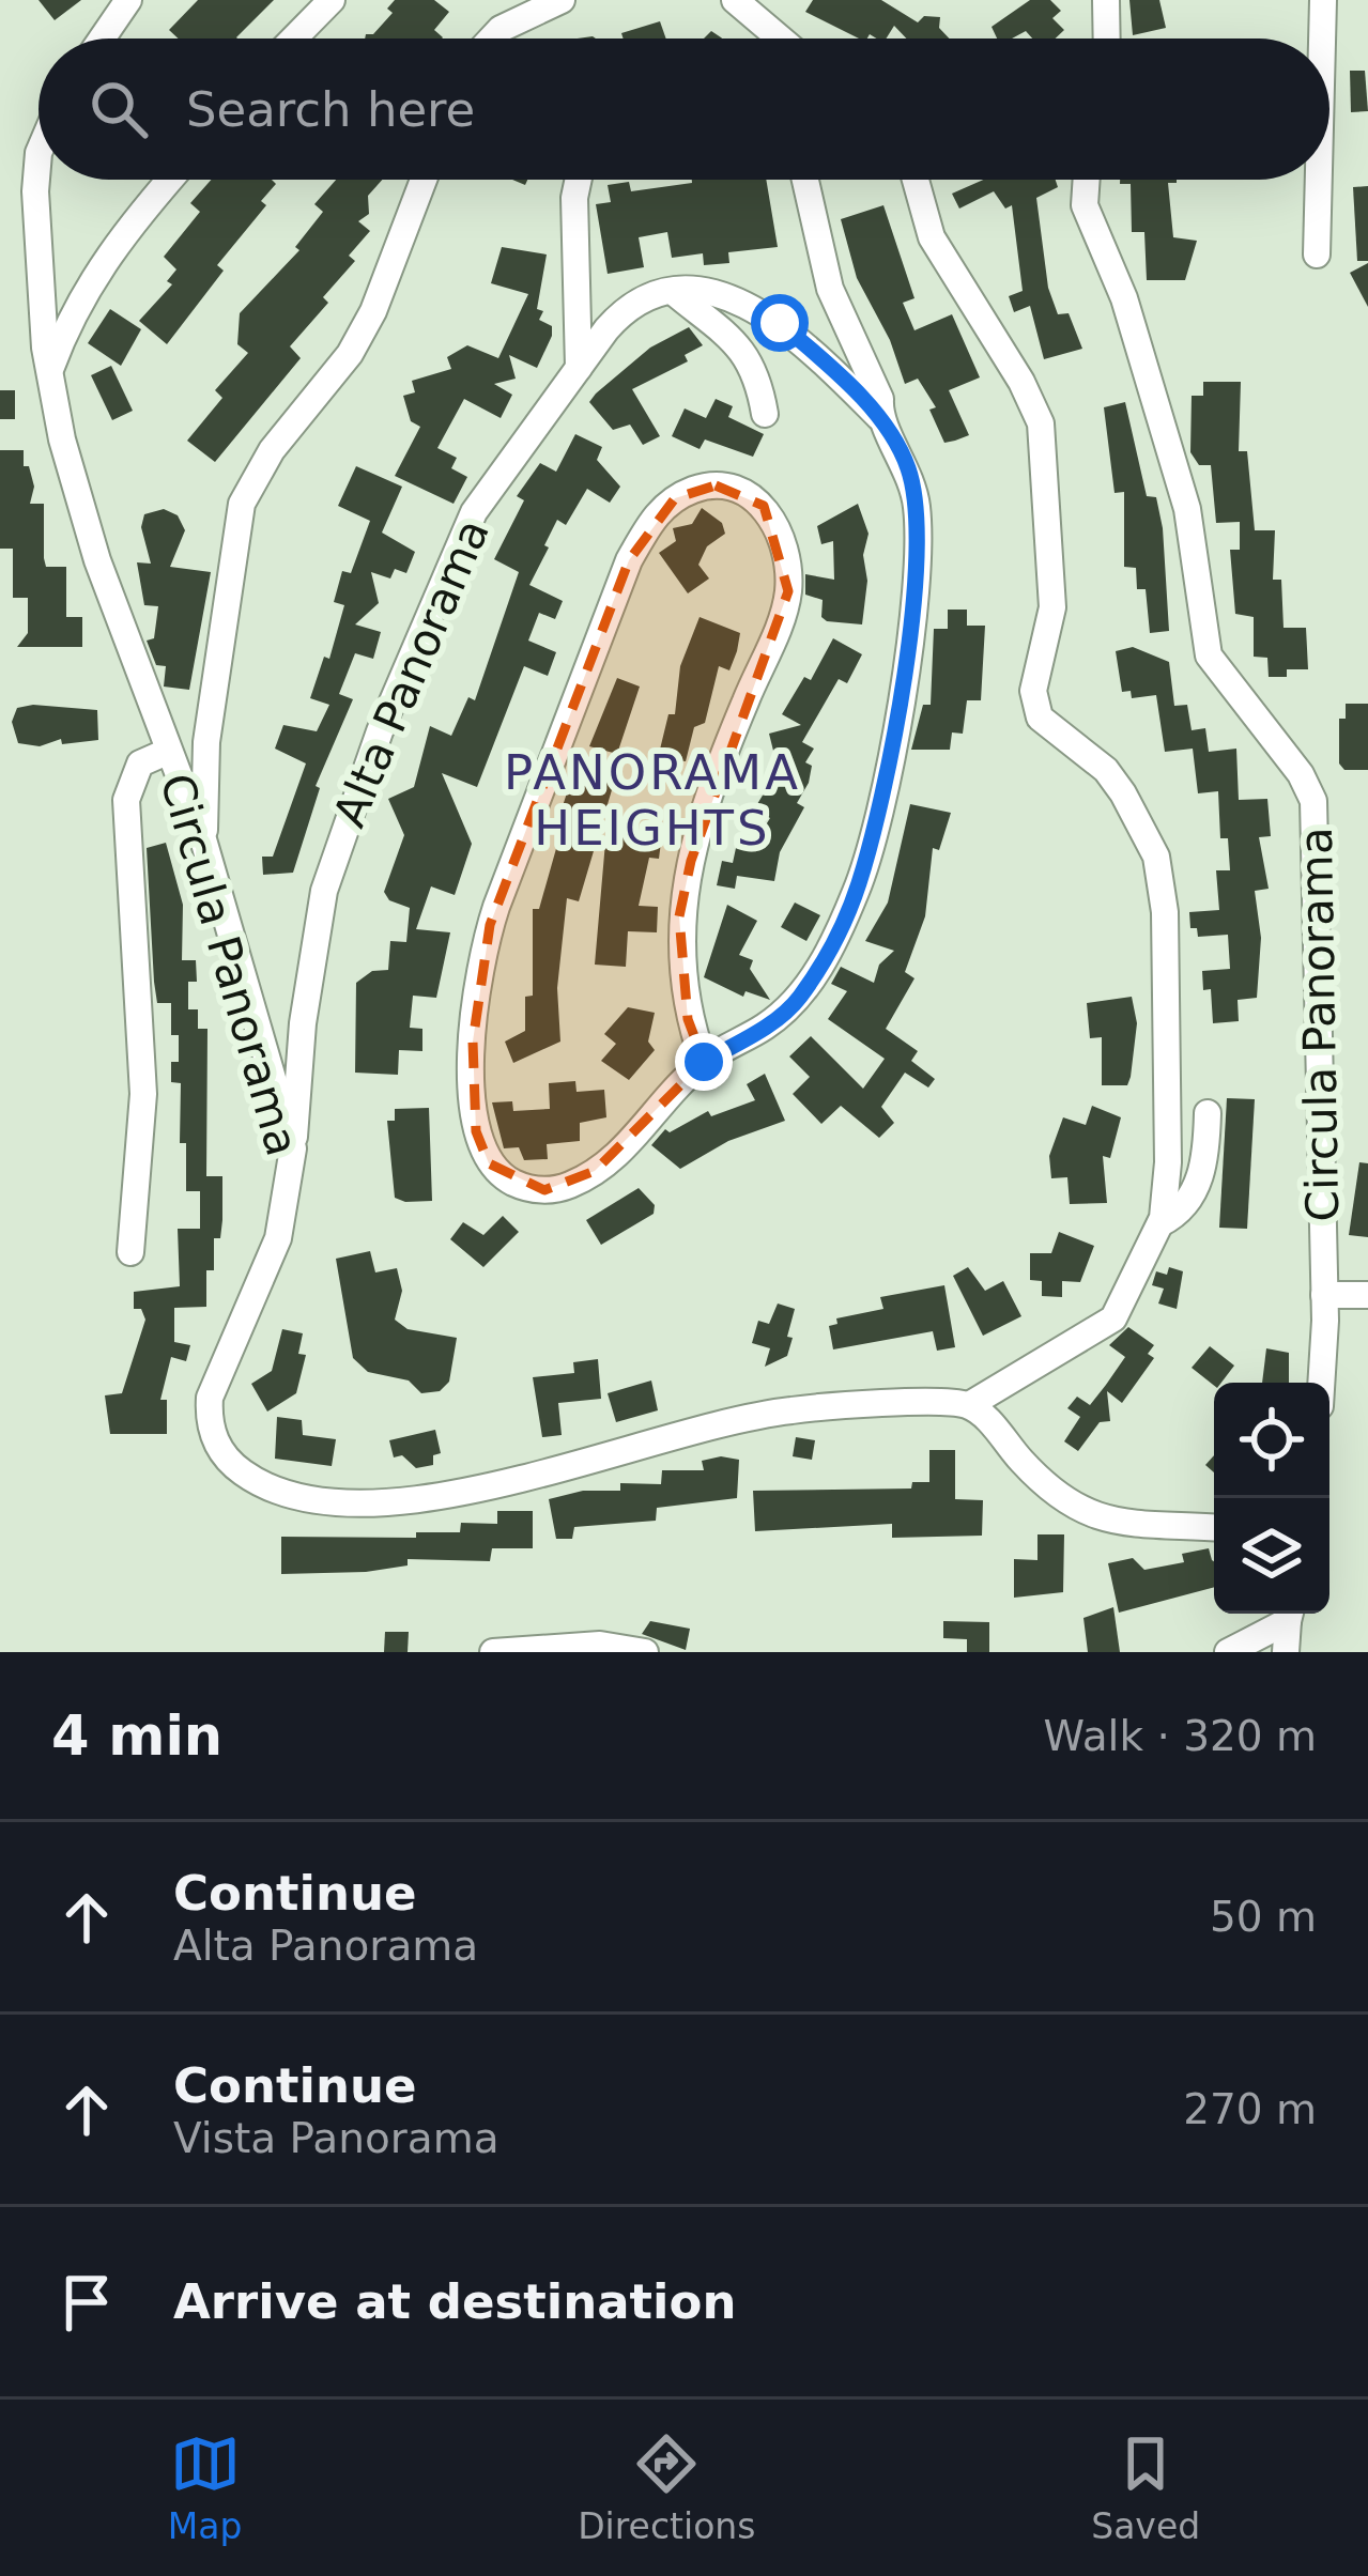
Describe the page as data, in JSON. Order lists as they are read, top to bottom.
{
  "streets": {
    "street": ["Alta Panorama", "Circula Panorama"]
  },
  "crossings": [
    ["Alta Panorama", "Circula Panorama"]
  ],
  "districts": ["PANORAMA HEIGHTS"],
  "page": {
    "search": "Search here",
    "heading": ["4 min", "Walk · 320 m"],
    "list": [
      ["Continue", "Alta Panorama", "50 m"],
      ["Continue", "Vista Panorama", "270 m"],
      "Arrive at destination"
    ],
    "nav": ["Map", "Directions", "Saved"]
  }
}
